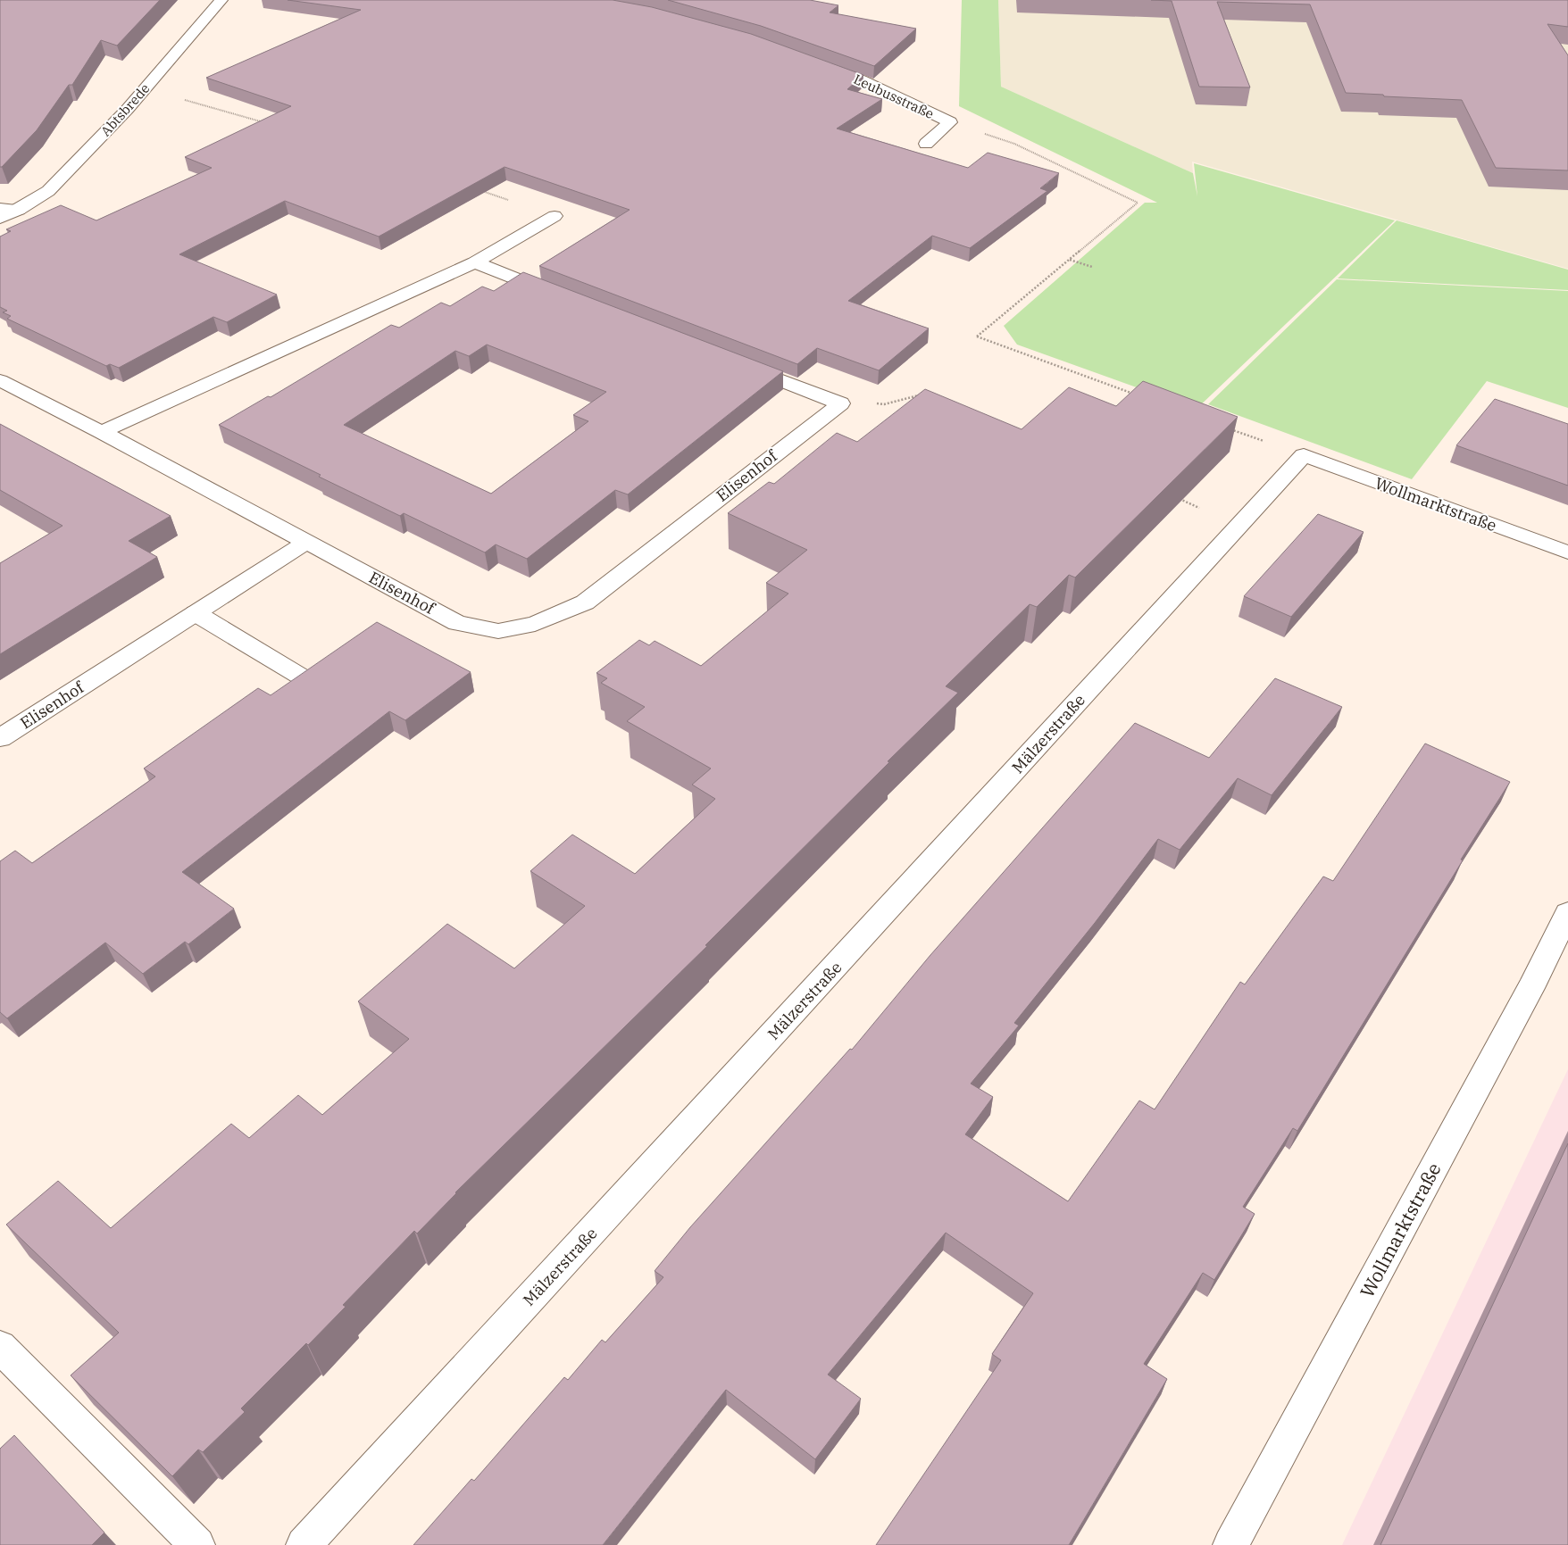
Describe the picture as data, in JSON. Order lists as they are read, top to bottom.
{
  "streets": {
    "street": [
      "Leubusstraße",
      "Abtsbrede",
      "Elisenhof",
      "Wollmarktstraße",
      "Mälzerstraße"
    ]
  },
  "crossings": [
    ["Wollmarktstraße", "Mälzerstraße"]
  ]
}
